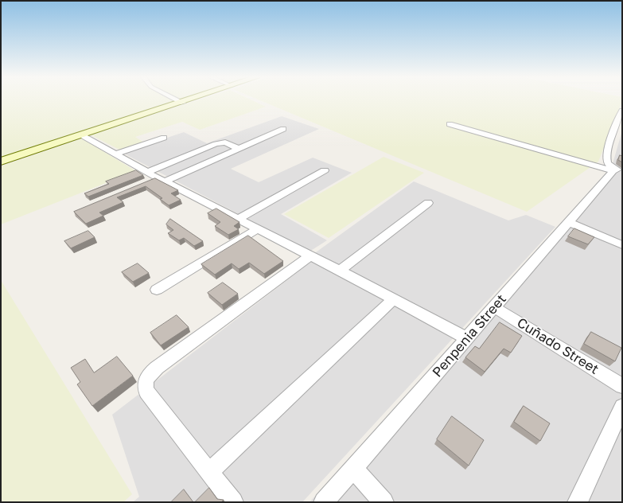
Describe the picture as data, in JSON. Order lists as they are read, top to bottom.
{
  "streets": {
    "street": ["Penpenia Street", "Cuñado Street"]
  },
  "crossings": [
    ["Penpenia Street", "Cuñado Street"]
  ]
}
